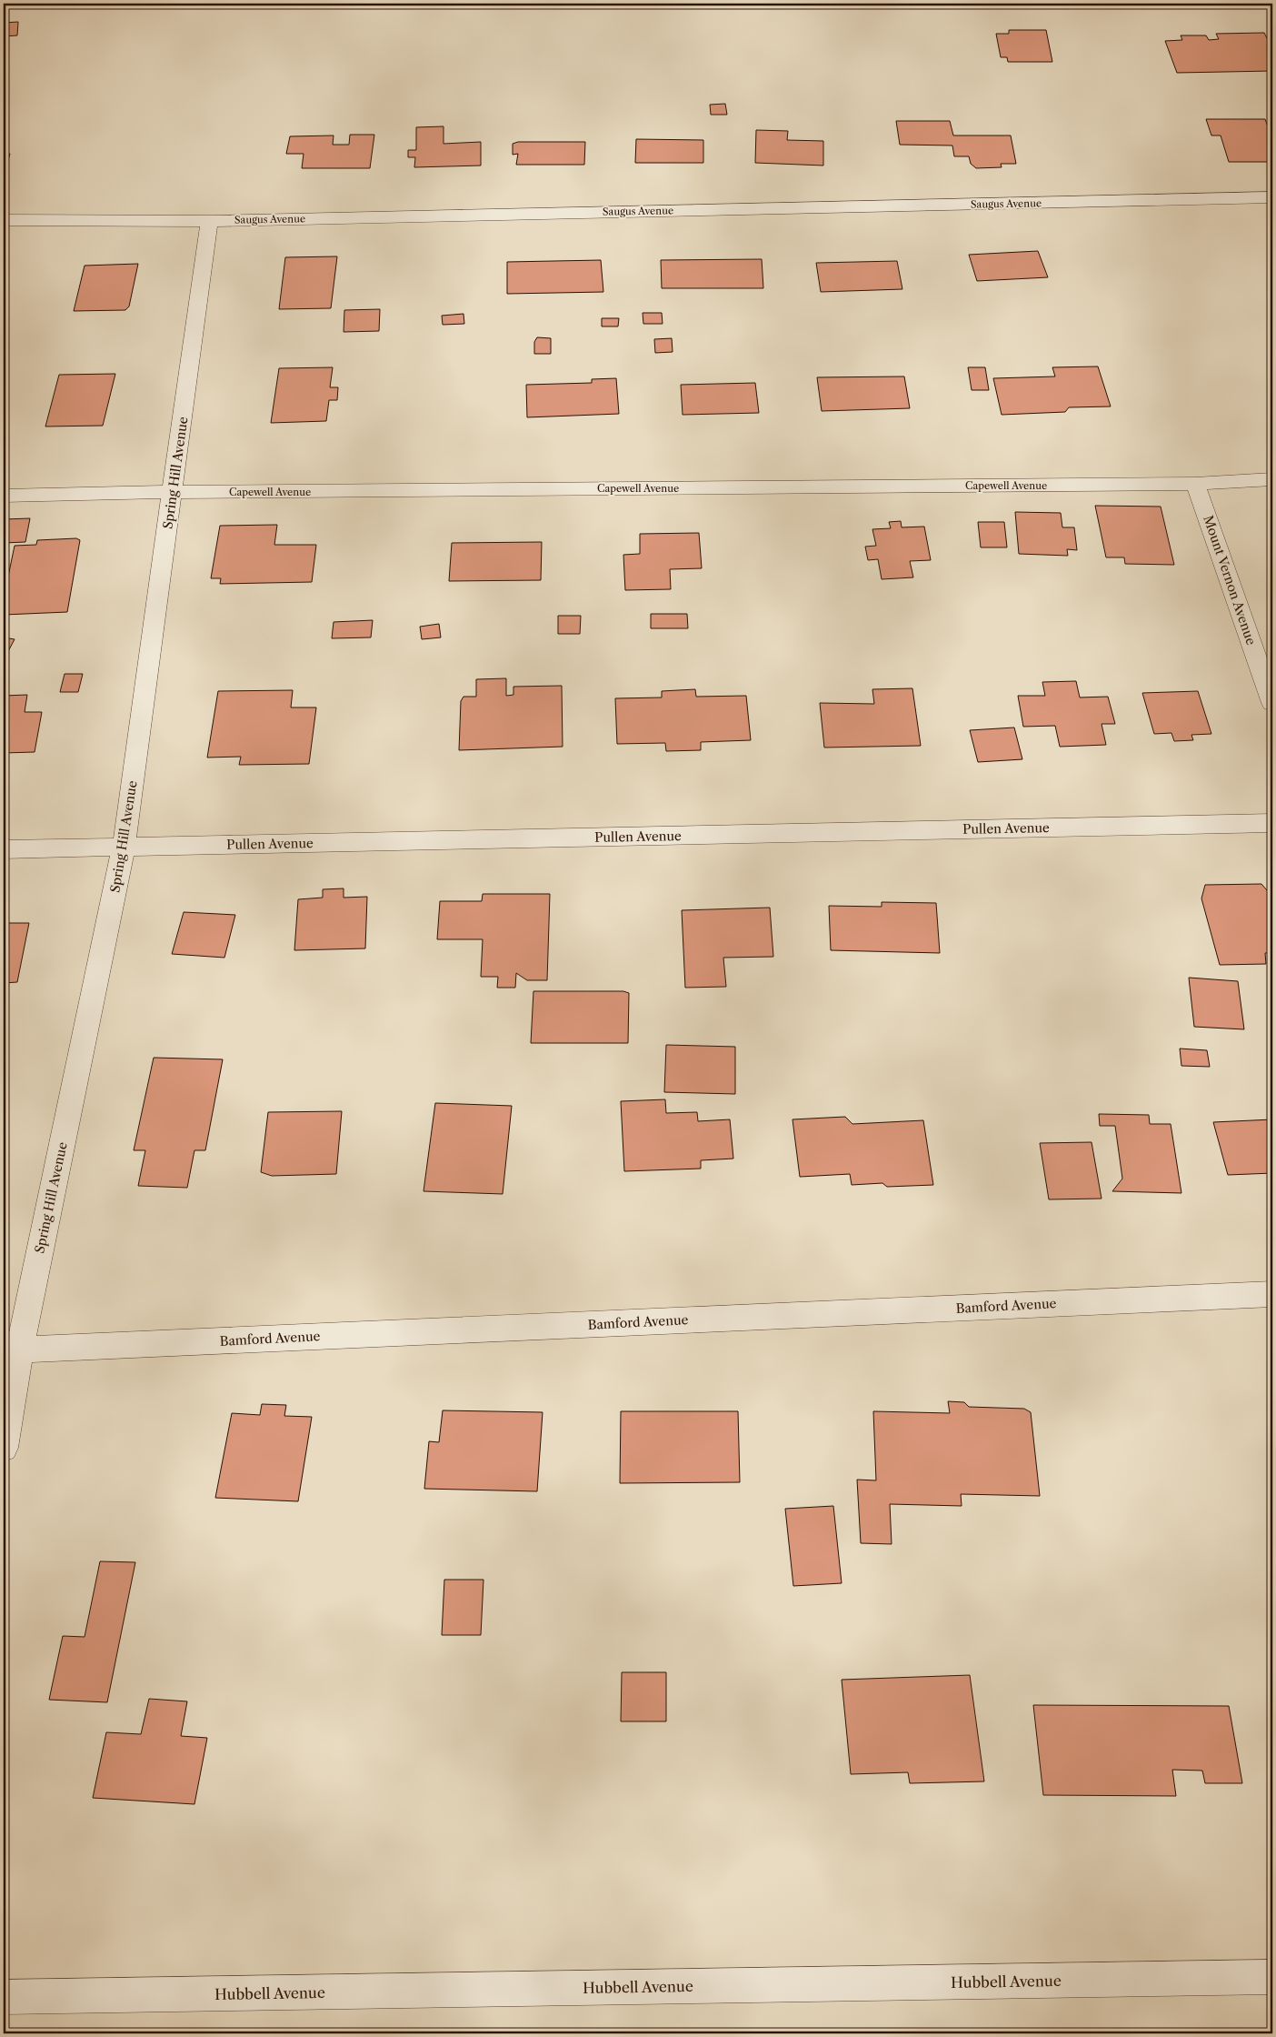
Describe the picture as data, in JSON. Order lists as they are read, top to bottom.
{
  "streets": {
    "street": [
      "Saugus Avenue",
      "Spring Hill Avenue",
      "Capewell Avenue",
      "Mount Vernon Avenue",
      "Pullen Avenue",
      "Bamford Avenue",
      "Hubbell Avenue"
    ]
  },
  "crossings": [
    ["Saugus Avenue", "Spring Hill Avenue"],
    ["Spring Hill Avenue", "Capewell Avenue"],
    ["Spring Hill Avenue", "Pullen Avenue"],
    ["Spring Hill Avenue", "Bamford Avenue"],
    ["Capewell Avenue", "Mount Vernon Avenue"]
  ]
}
